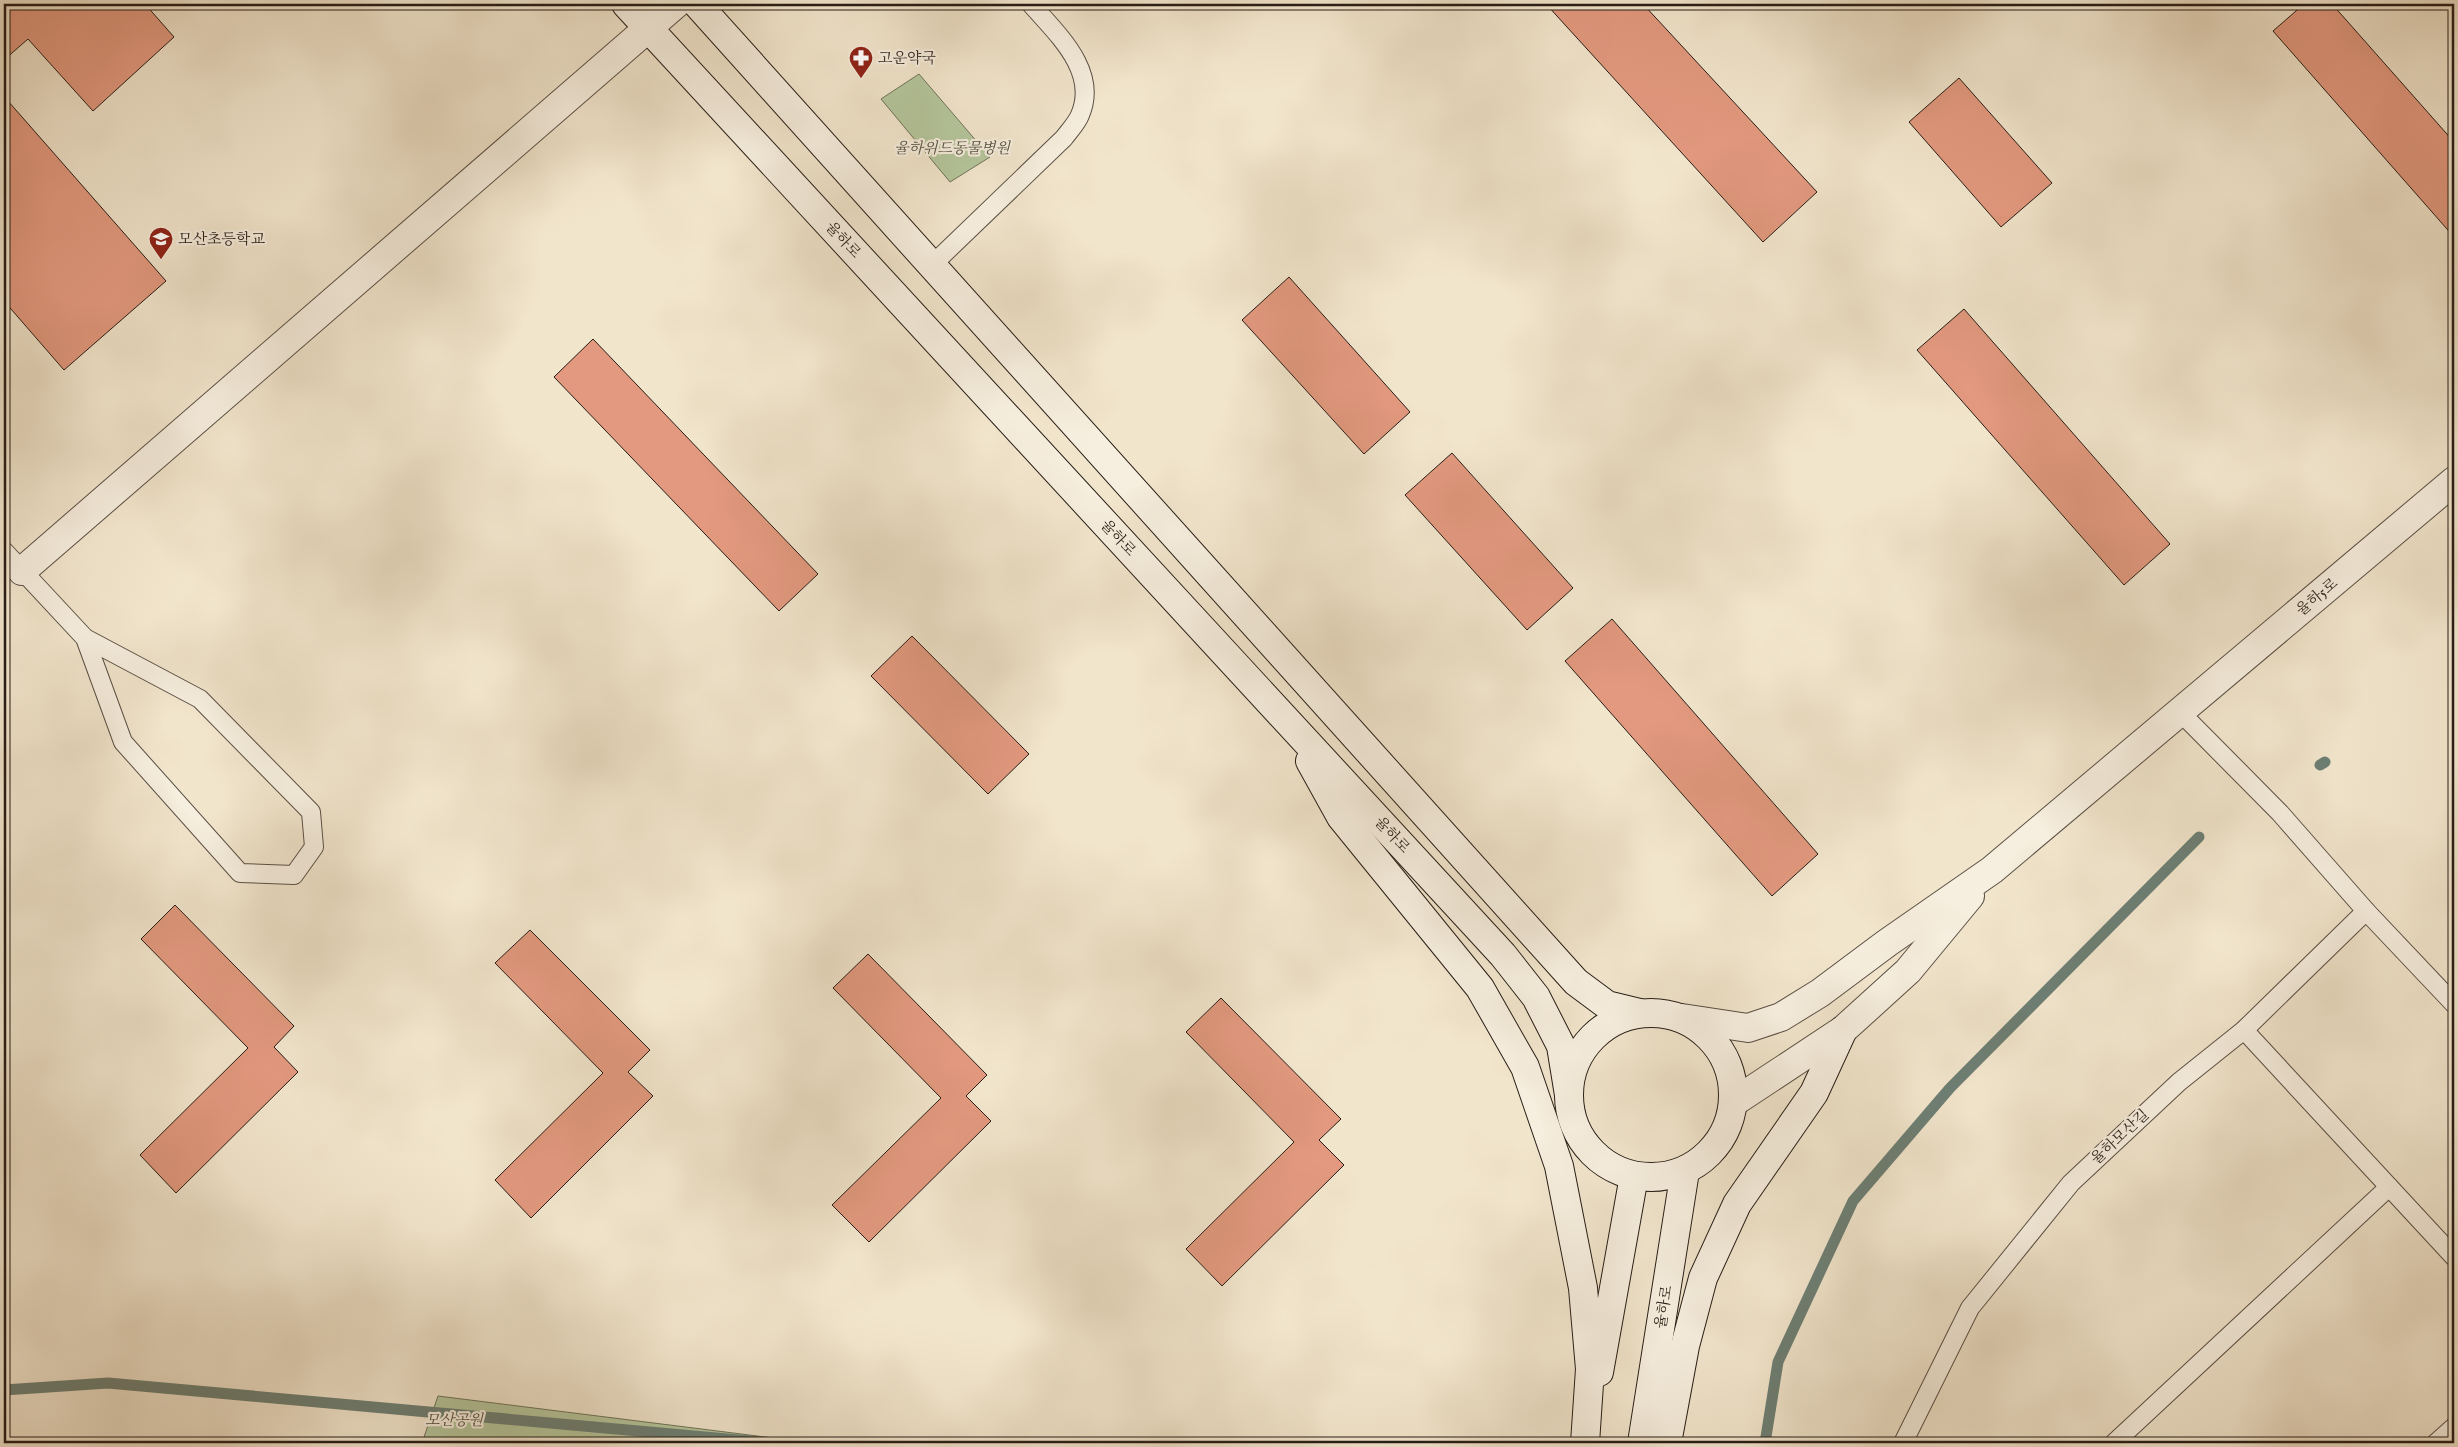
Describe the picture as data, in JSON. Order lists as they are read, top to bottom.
{
  "streets": {
    "main road": ["율하로", "율하5로"],
    "lane": ["율하모산길"]
  },
  "parks": ["율하위드동물병원", "모산공원"],
  "places": {
    "pharmacy": ["고운약국"],
    "school or university": ["모산초등학교"]
  }
}
